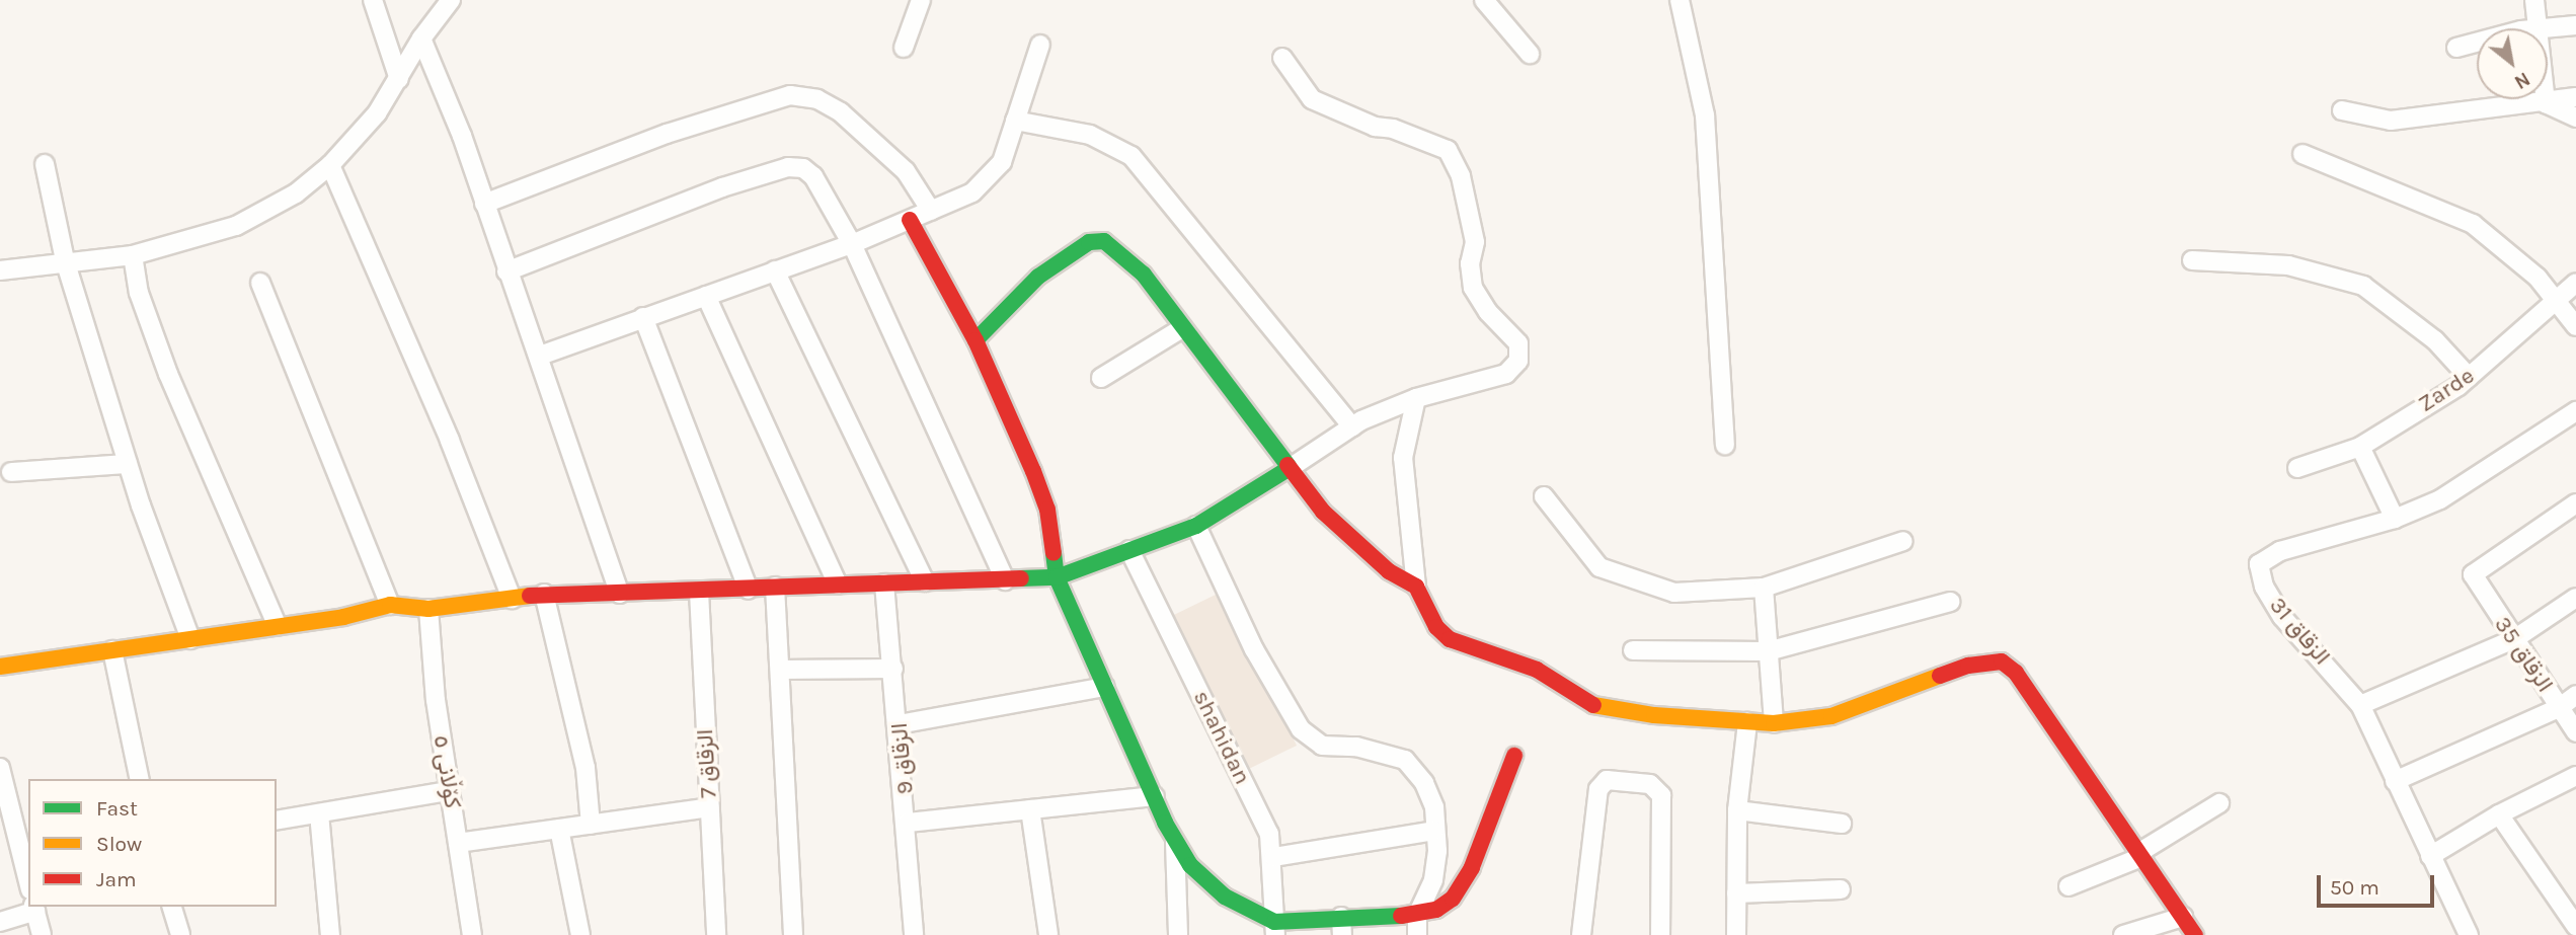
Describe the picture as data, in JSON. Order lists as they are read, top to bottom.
{
  "streets": {
    "street": [
      "Zarde",
      "الزقاق 31",
      "الزقاق 35",
      "shahidan",
      "الزقاق 9",
      "الزقاق 7",
      "کۆڵانی ٥"
    ]
  },
  "legend": ["Fast", "Slow", "Jam"],
  "scale_bar": "50 m",
  "north": "bottom right"
}
